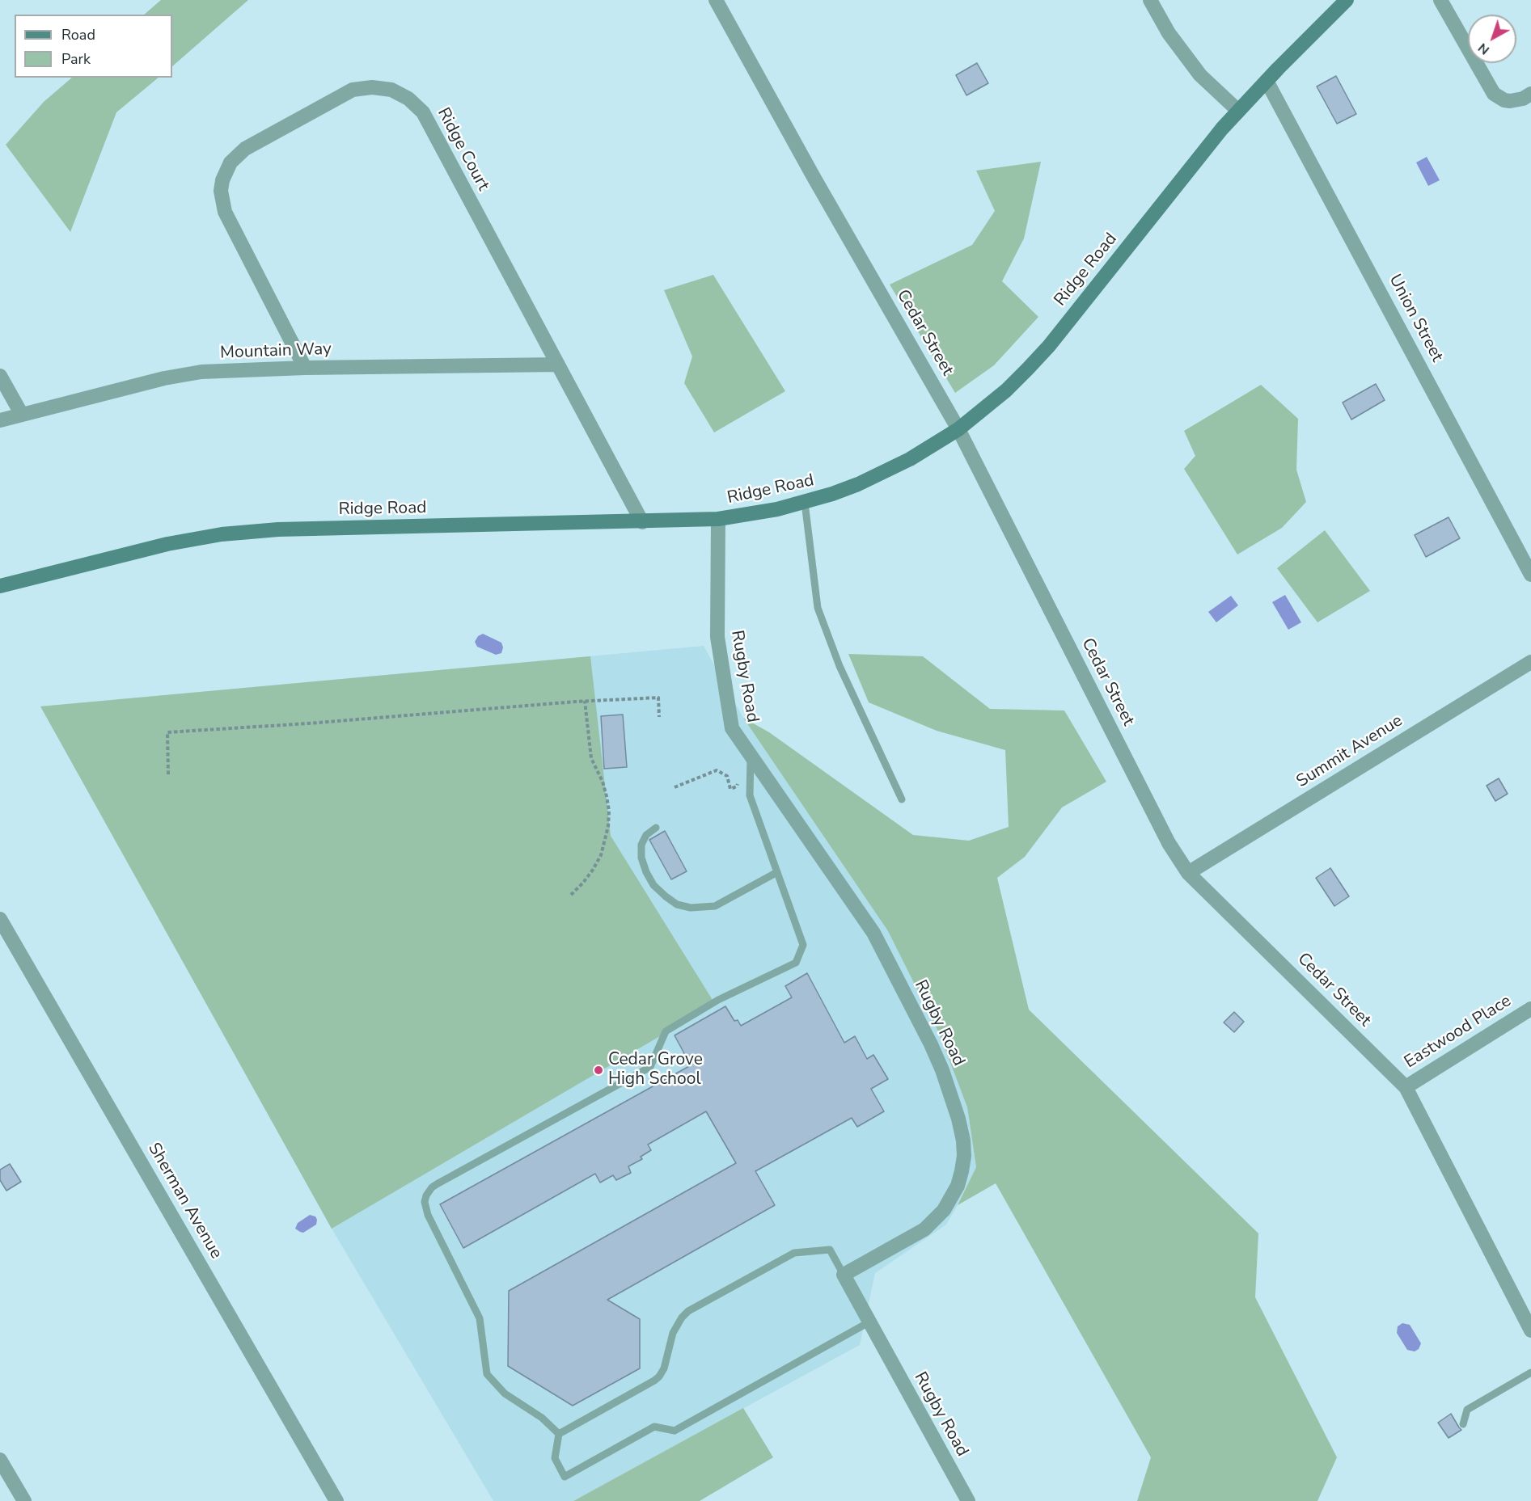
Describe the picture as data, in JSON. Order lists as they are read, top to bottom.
{
  "streets": {
    "main road": ["Ridge Road"],
    "street": [
      "Ridge Court",
      "Union Street",
      "Cedar Street",
      "Mountain Way",
      "Rugby Road",
      "Summit Avenue",
      "Eastwood Place",
      "Sherman Avenue"
    ]
  },
  "crossings": [
    ["Ridge Court", "Ridge Road"],
    ["Ridge Court", "Mountain Way"],
    ["Ridge Road", "Union Street"],
    ["Ridge Road", "Cedar Street"],
    ["Ridge Road", "Rugby Road"],
    ["Cedar Street", "Summit Avenue"],
    ["Cedar Street", "Eastwood Place"]
  ],
  "places": ["Cedar Grove High School"],
  "legend": ["Road", "Park"],
  "north": "bottom left"
}
